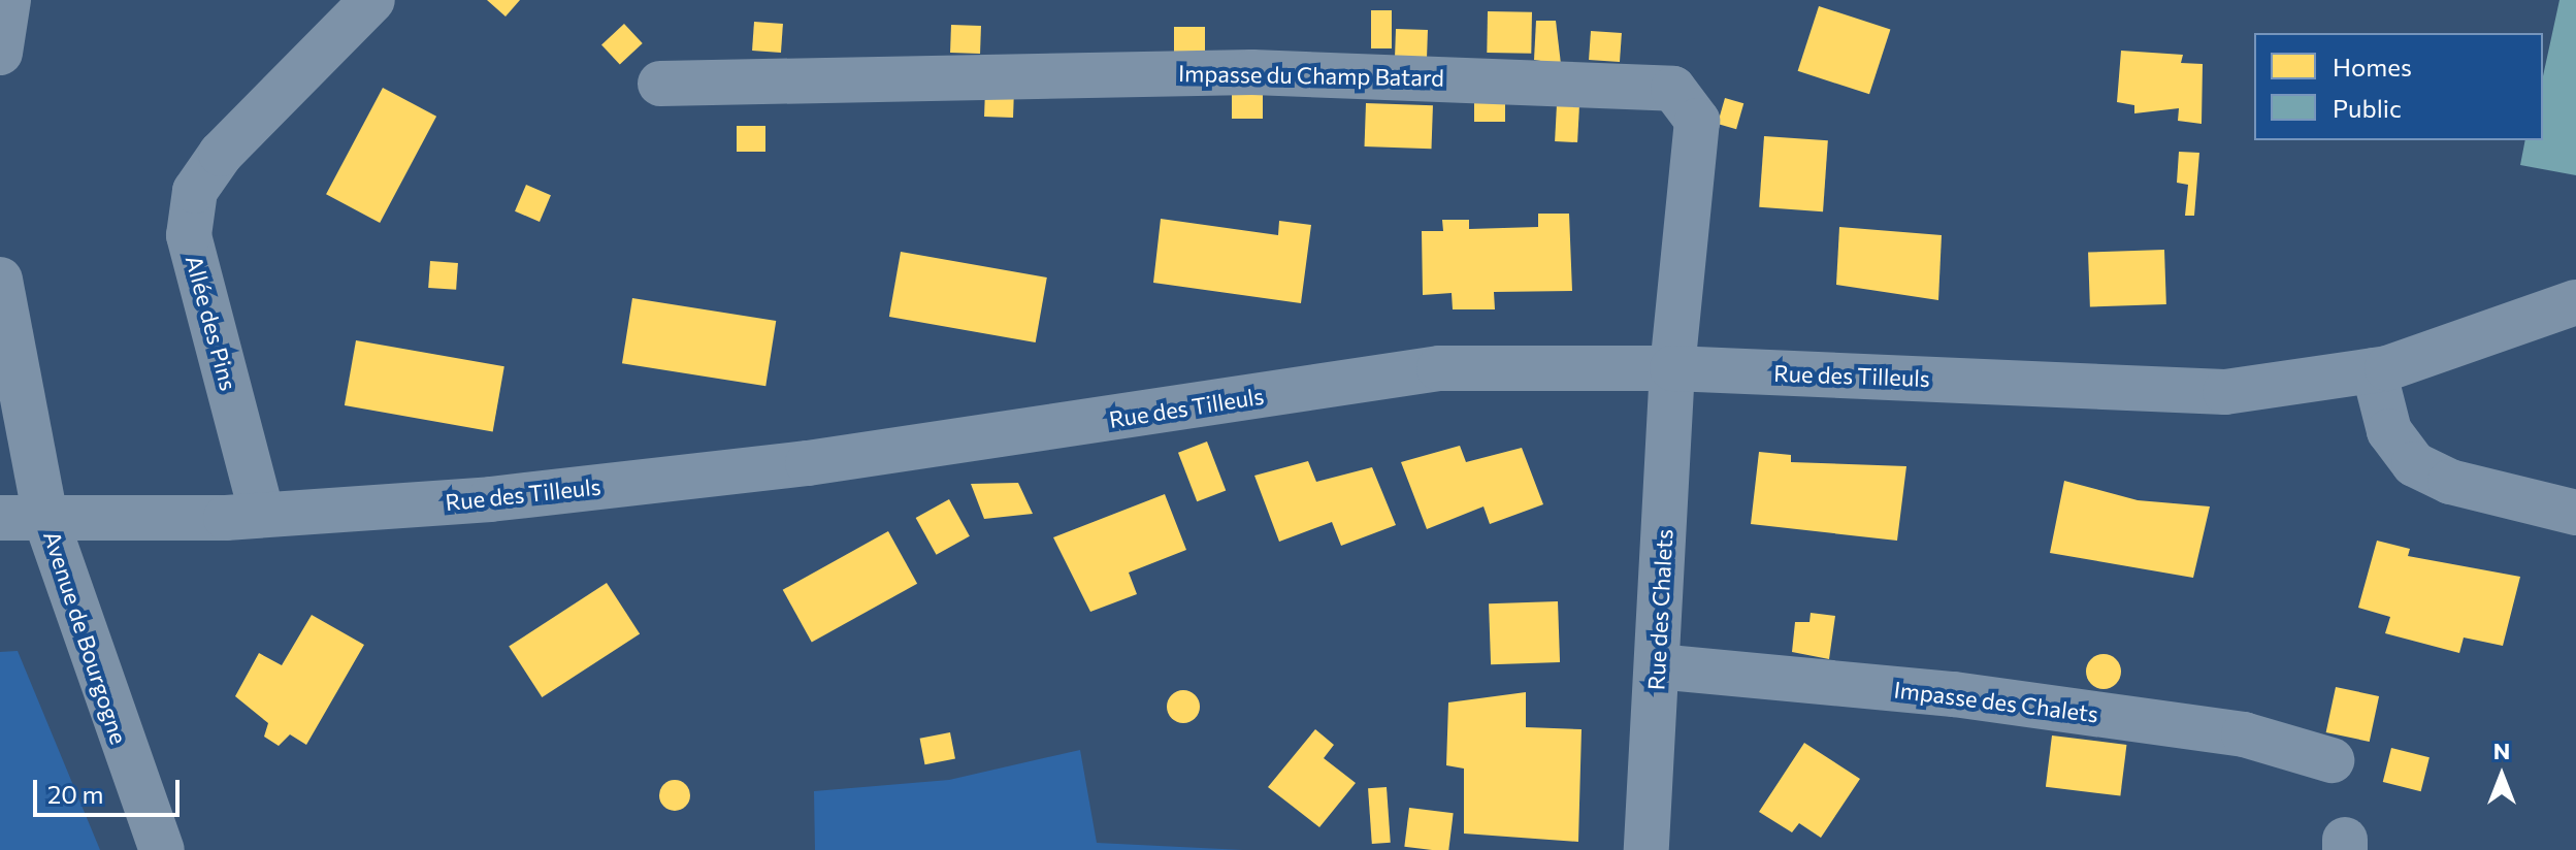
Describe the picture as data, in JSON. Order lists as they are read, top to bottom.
{
  "streets": {
    "street": [
      "Impasse du Champ Batard",
      "Allée des Pins",
      "Rue des Tilleuls",
      "Rue des Chalets",
      "Avenue de Bourgogne",
      "Impasse des Chalets"
    ]
  },
  "crossings": [
    ["Impasse du Champ Batard", "Rue des Tilleuls"],
    ["Impasse du Champ Batard", "Rue des Chalets"],
    ["Allée des Pins", "Rue des Tilleuls"],
    ["Rue des Tilleuls", "Rue des Chalets"],
    ["Rue des Tilleuls", "Avenue de Bourgogne"],
    ["Rue des Chalets", "Impasse des Chalets"]
  ],
  "legend": ["Homes", "Public"],
  "scale_bar": "20 m",
  "north": "top"
}
